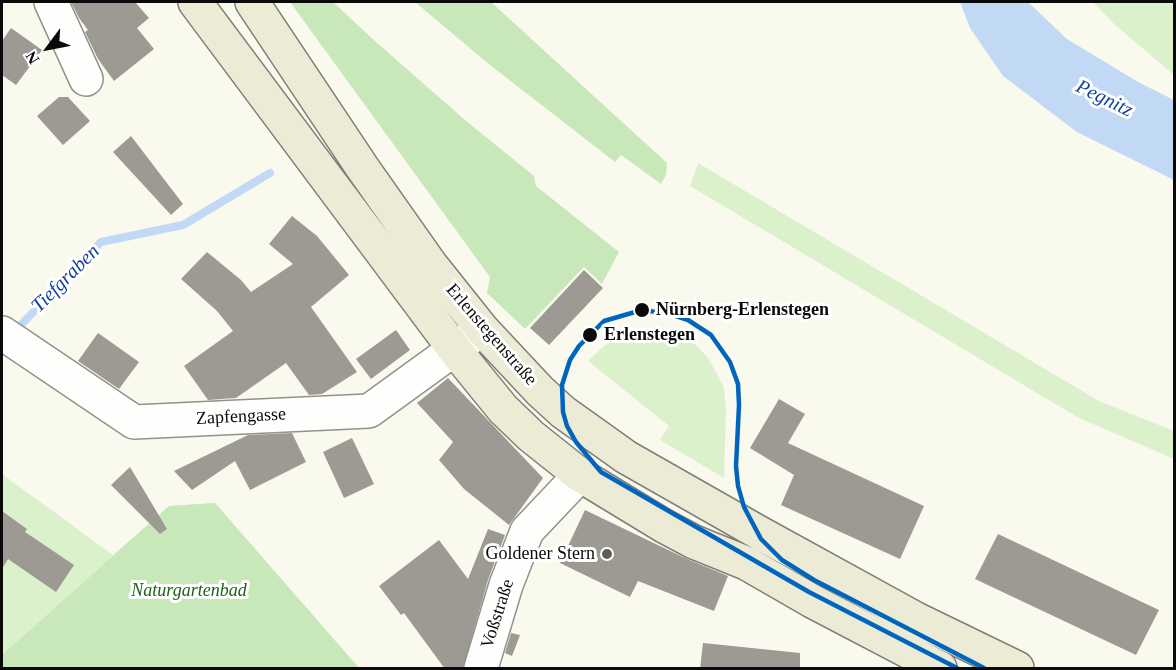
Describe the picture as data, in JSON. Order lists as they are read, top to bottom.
{
  "streets": {
    "main road": ["Erlenstegenstraße"],
    "street": ["Zapfengasse", "Voßstraße"]
  },
  "crossings": [
    ["Erlenstegenstraße", "Zapfengasse"],
    ["Erlenstegenstraße", "Voßstraße"]
  ],
  "water": ["Pegnitz", "Tiefgraben"],
  "parks": ["Naturgartenbad"],
  "places": ["Nürnberg-Erlenstegen", "Erlenstegen", "Goldener Stern"],
  "north": "bottom left"
}
